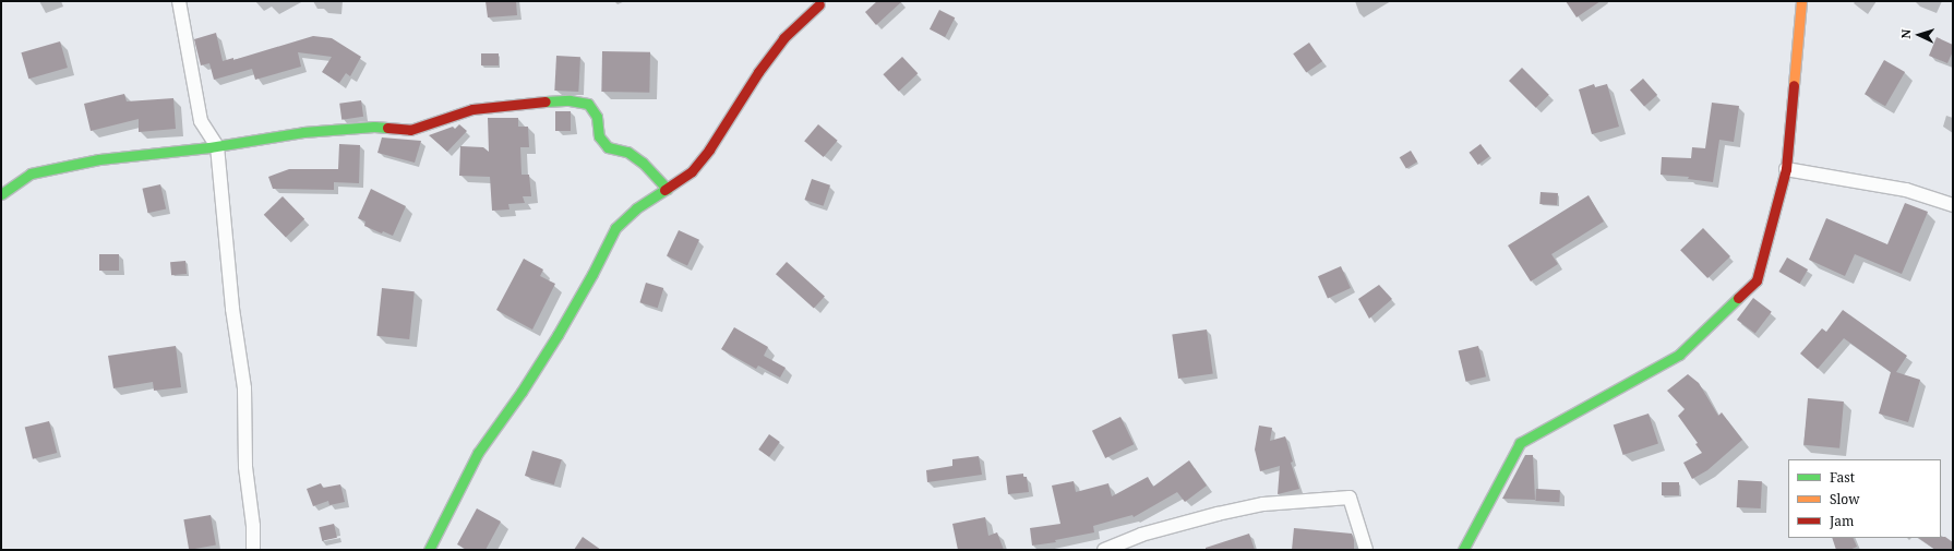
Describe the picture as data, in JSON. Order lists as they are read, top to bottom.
{
  "legend": ["Fast", "Slow", "Jam"],
  "north": "left"
}
